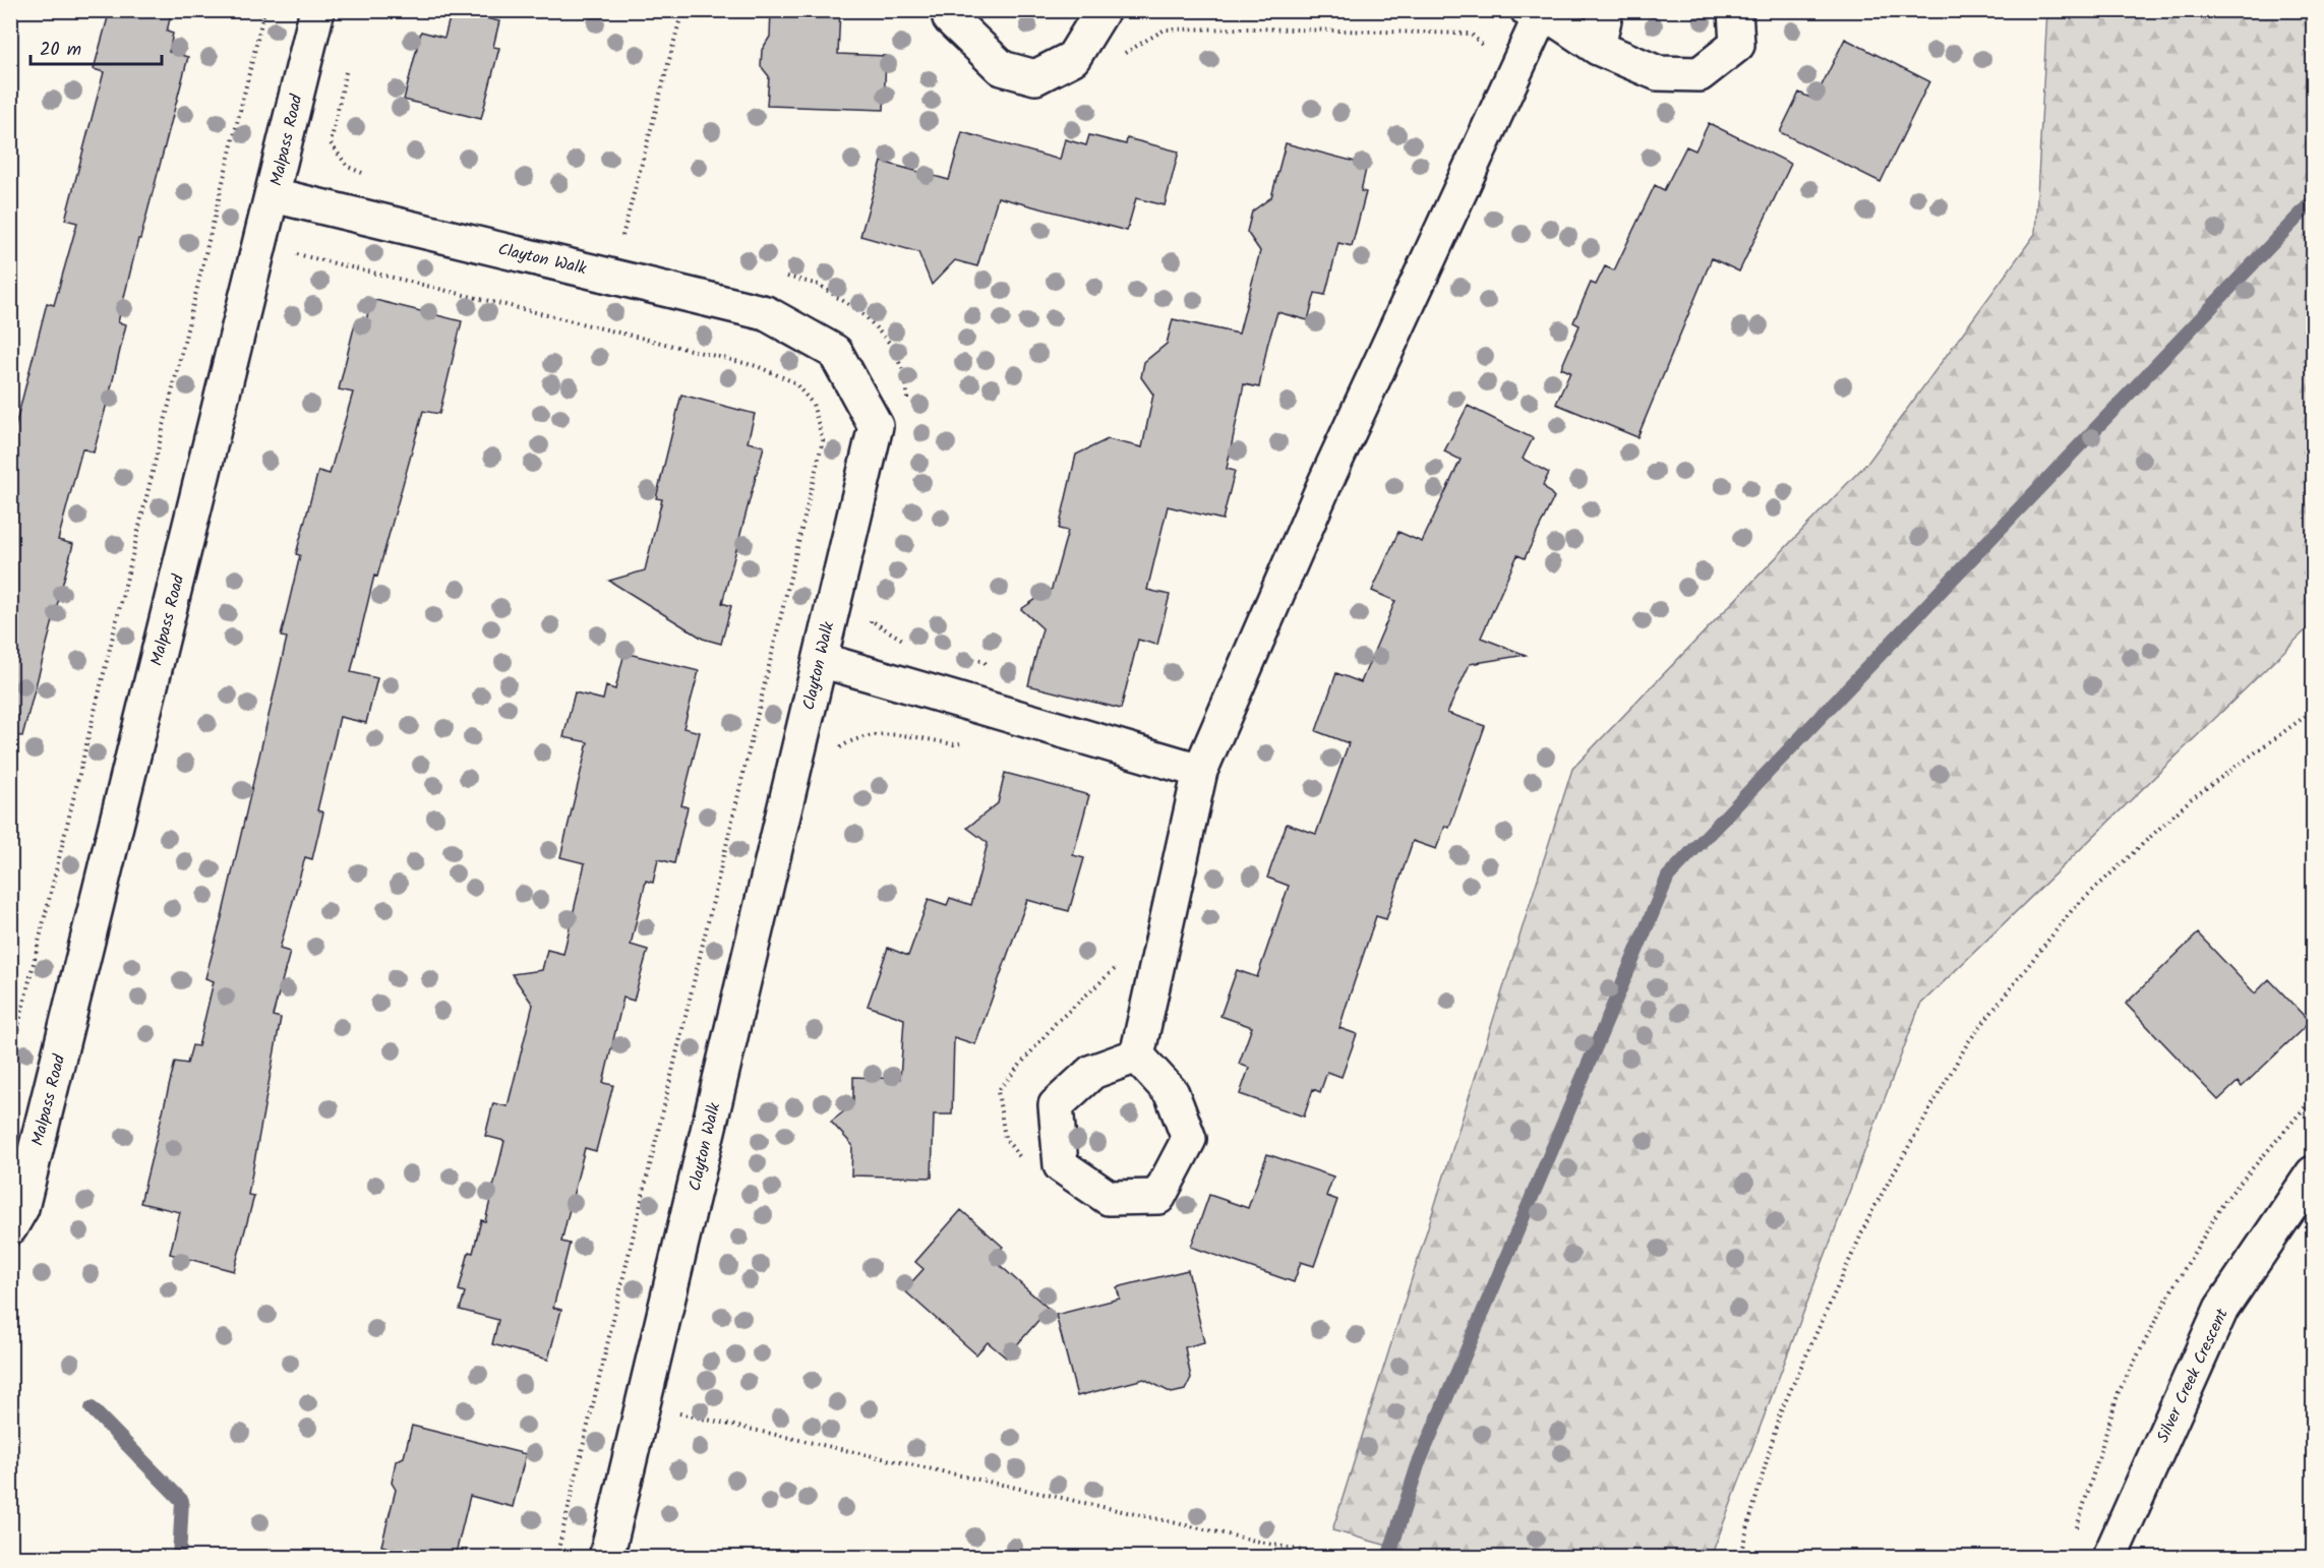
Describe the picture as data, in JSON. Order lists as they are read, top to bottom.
{
  "streets": {
    "street": ["Malpass Road", "Clayton Walk", "Silver Creek Crescent"]
  },
  "crossings": [
    ["Malpass Road", "Clayton Walk"]
  ],
  "scale_bar": "20 m"
}
